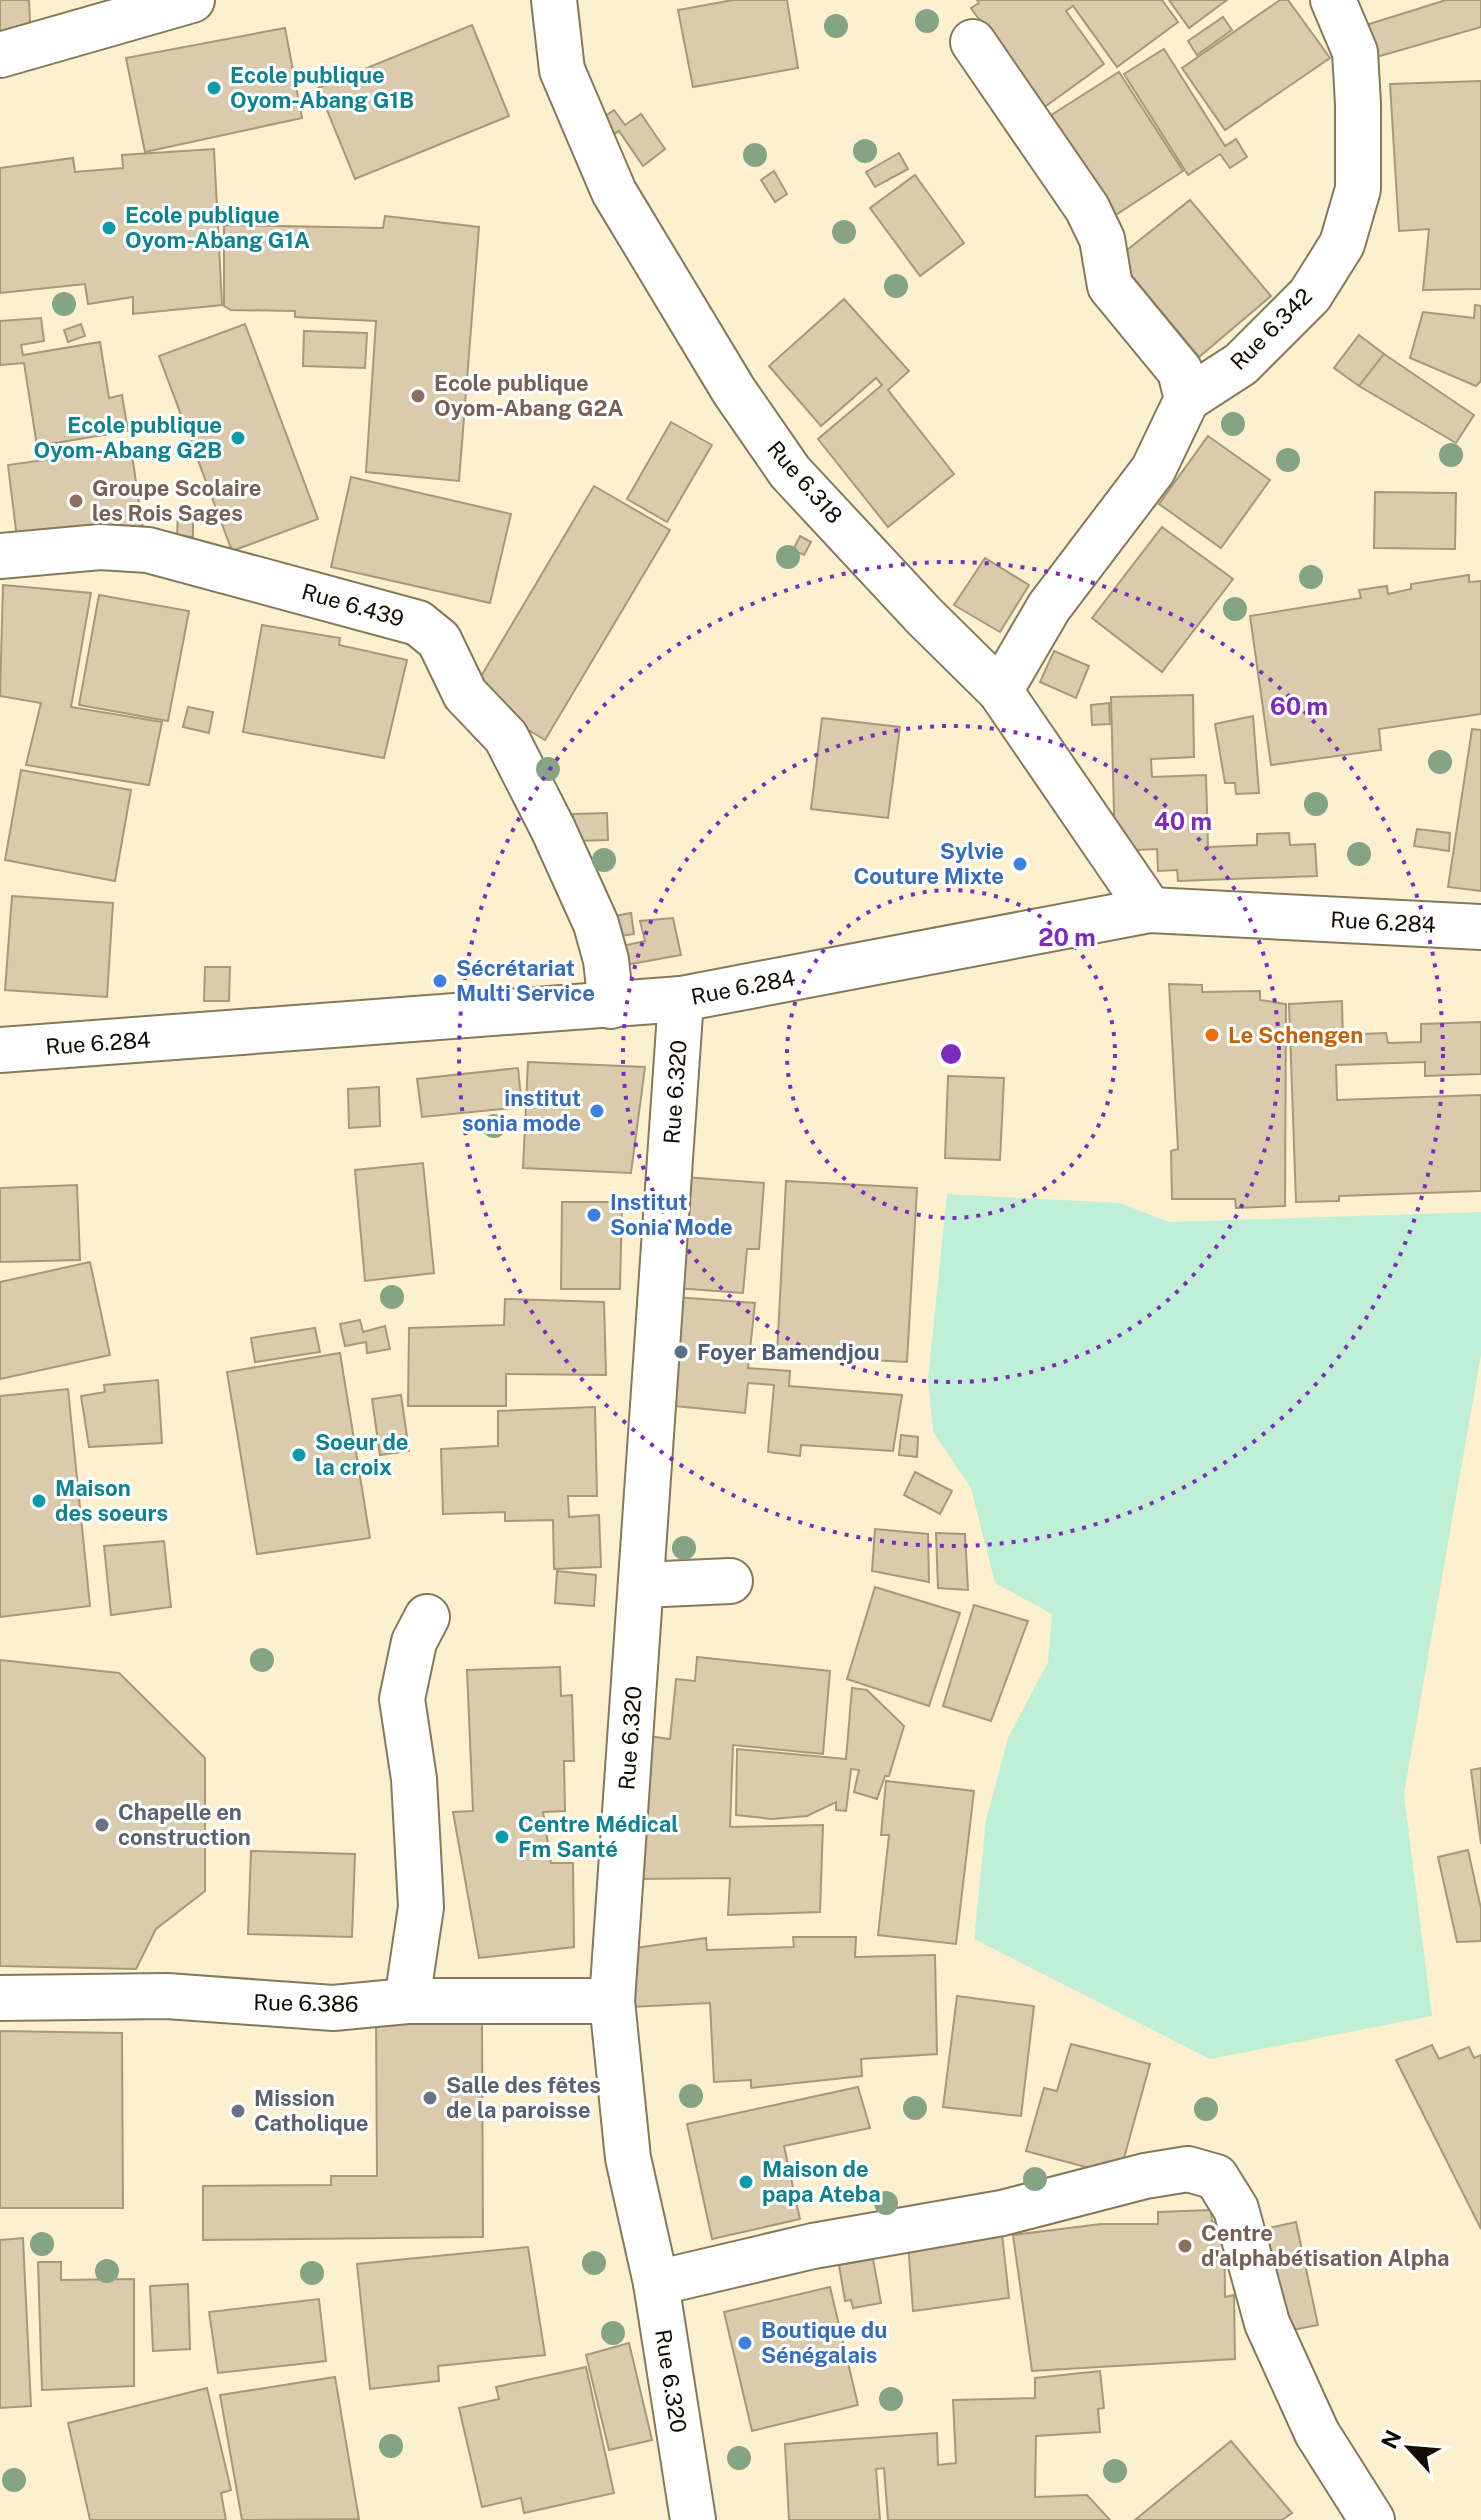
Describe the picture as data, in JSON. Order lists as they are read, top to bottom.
{
  "streets": {
    "street": [
      "Rue 6.342",
      "Rue 6.318",
      "Rue 6.439",
      "Rue 6.284",
      "Rue 6.320",
      "Rue 6.386"
    ]
  },
  "crossings": [
    ["Rue 6.318", "Rue 6.284"],
    ["Rue 6.439", "Rue 6.284"],
    ["Rue 6.284", "Rue 6.320"],
    ["Rue 6.320", "Rue 6.386"]
  ],
  "places": [
    "Ecole publique Oyom-Abang G1B",
    "Ecole publique Oyom-Abang G1A",
    "Ecole publique Oyom-Abang G2A",
    "Ecole publique Oyom-Abang G2B",
    "Groupe Scolaire les Rois Sages",
    "Sylvie Couture Mixte",
    "Sécrétariat Multi Service",
    "Le Schengen",
    "institut sonia mode",
    "Institut Sonia Mode",
    "Foyer Bamendjou",
    "Soeur de la croix",
    "Maison des soeurs",
    "Chapelle en construction",
    "Centre Médical Fm Santé",
    "Salle des fêtes de la paroisse",
    "Mission Catholique",
    "Maison de papa Ateba",
    "Centre d'alphabétisation Alpha",
    "Boutique du Sénégalais"
  ],
  "north": "top left",
  "rings": ["60 m", "40 m", "20 m"]
}
